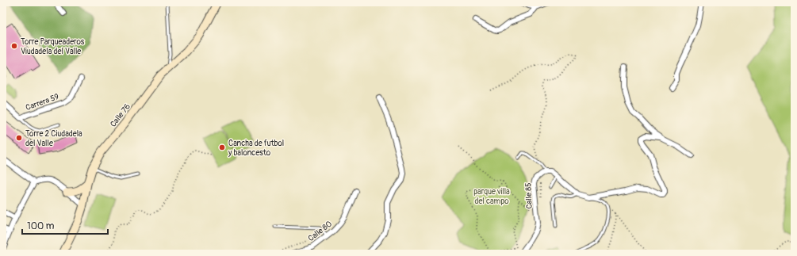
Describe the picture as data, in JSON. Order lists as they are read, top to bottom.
{
  "streets": {
    "street": [
      "Carrera 59",
      "Calle 76",
      "Calle 85",
      "Calle 80"
    ]
  },
  "parks": ["parque villa del campo"],
  "places": ["Torre Parqueaderos Viudadela del Valle", "Torre 2 Ciudadela del Valle", "Cancha de futbol y baloncesto"],
  "scale_bar": "100 m"
}
